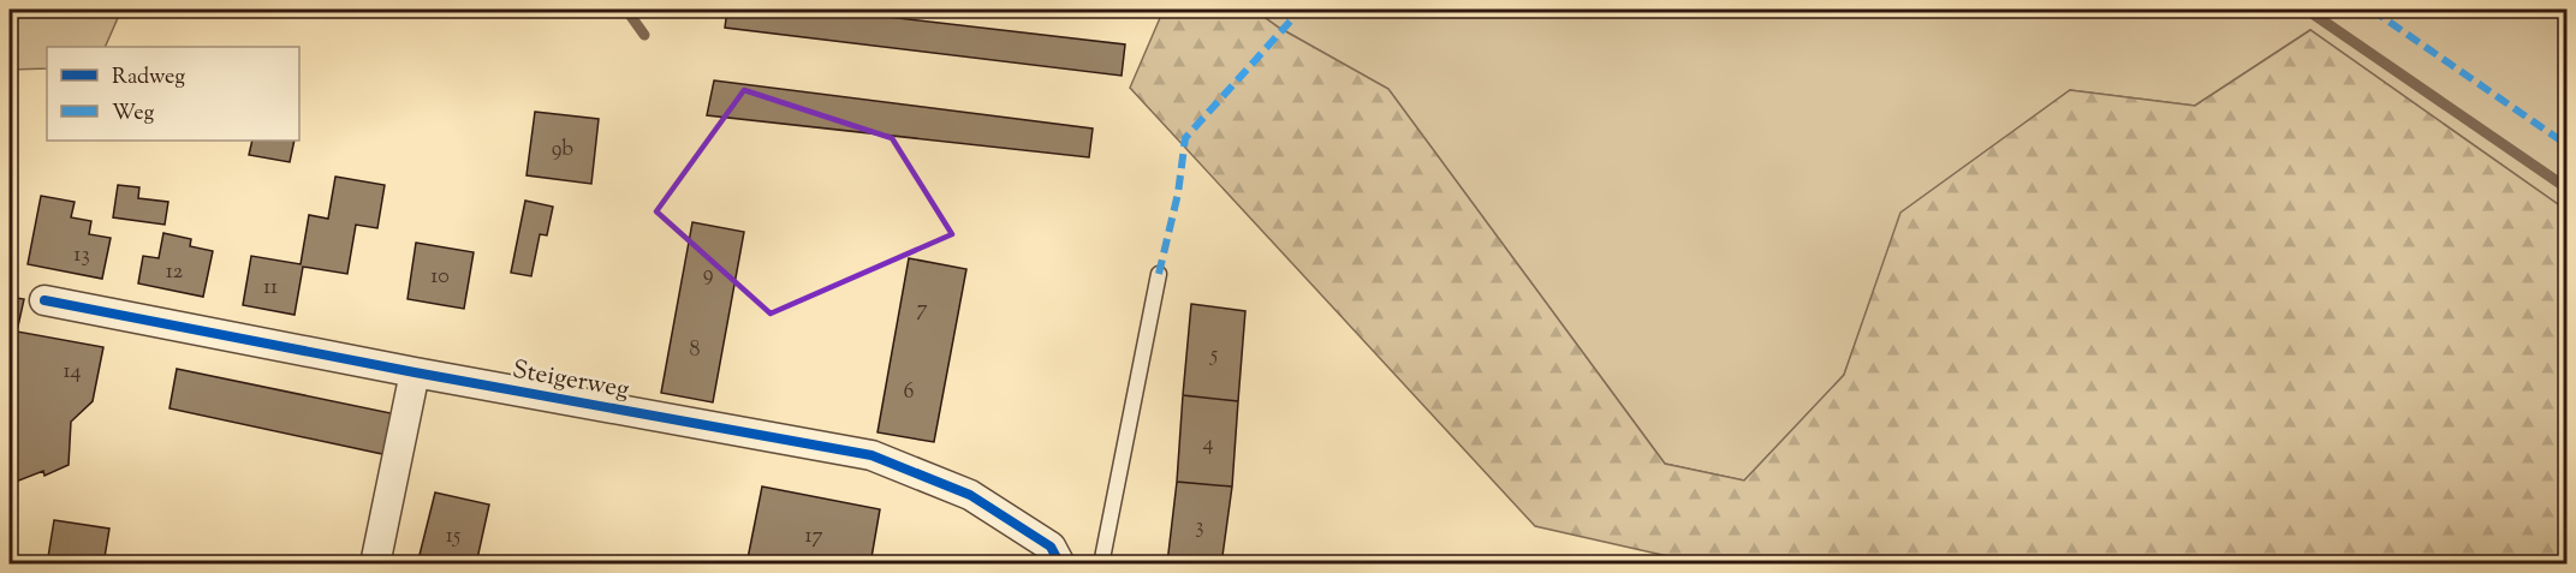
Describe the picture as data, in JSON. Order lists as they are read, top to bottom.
{
  "streets": {
    "street": ["Steigerweg"]
  },
  "house_numbers": [
    "9b",
    "13",
    "12",
    "9",
    "10",
    "11",
    "7",
    "8",
    "5",
    "14",
    "6",
    "4",
    "3",
    "15",
    "17"
  ],
  "legend": ["Radweg", "Weg"]
}
